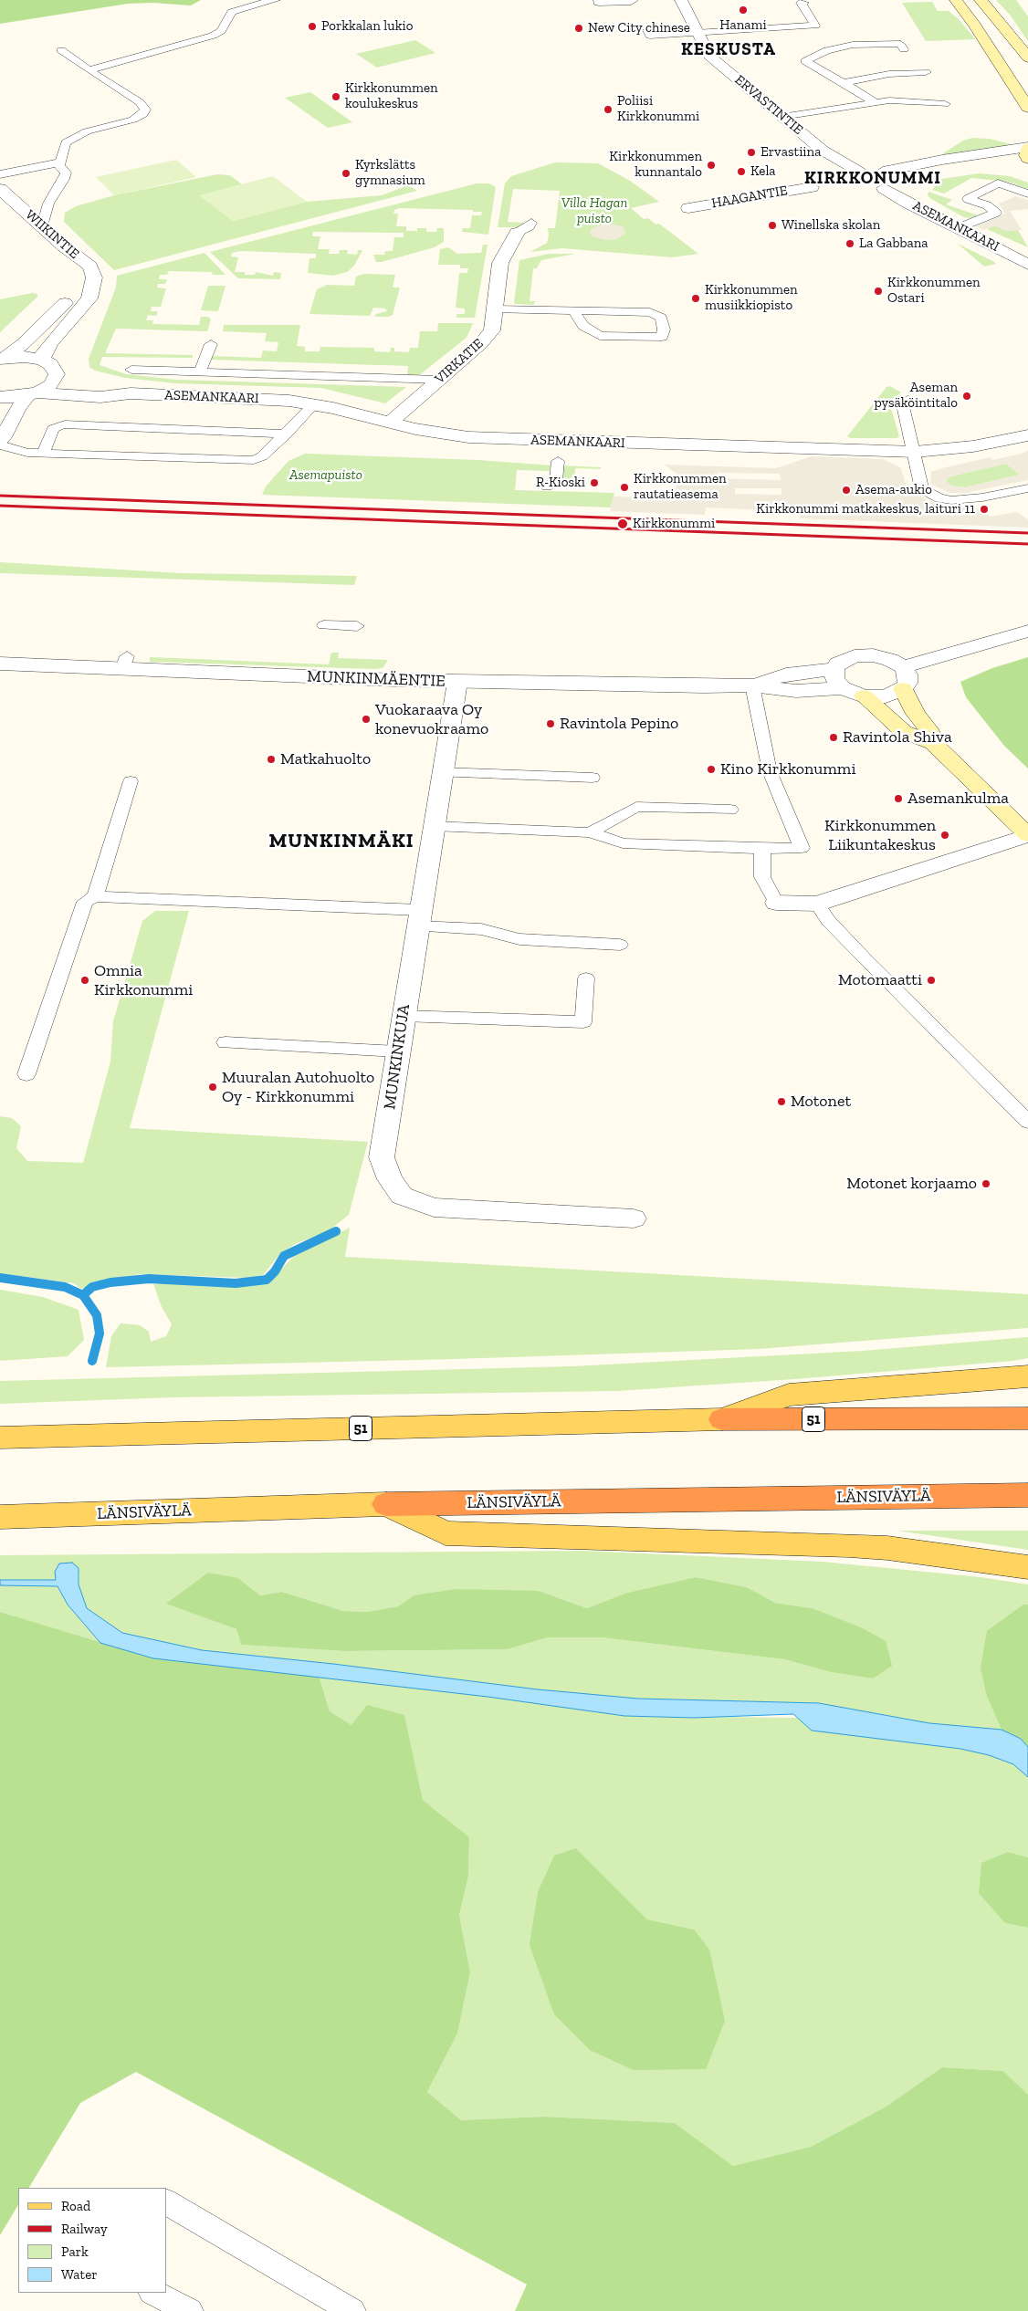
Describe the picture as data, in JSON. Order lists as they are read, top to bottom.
{
  "streets": {
    "highway": ["51", "LÄNSIVÄYLÄ"],
    "street": [
      "ERVASTINTIE",
      "HAAGANTIE",
      "ASEMANKAARI",
      "WIIKINTIE",
      "VIRKATIE",
      "MUNKINMÄENTIE",
      "MUNKINKUJA"
    ]
  },
  "crossings": [
    ["ASEMANKAARI", "VIRKATIE"],
    ["MUNKINMÄENTIE", "MUNKINKUJA"]
  ],
  "districts": ["KESKUSTA", "KIRKKONUMMI", "MUNKINMÄKI"],
  "parks": ["Villa Hagan puisto", "Asemapuisto"],
  "places": [
    "Hanami",
    "Porkkalan lukio",
    "New City chinese",
    "Kirkkonummen koulukeskus",
    "Poliisi Kirkkonummi",
    "Ervastiina",
    "Kirkkonummen kunnantalo",
    "Kela",
    "Kyrkslätts gymnasium",
    "Winellska skolan",
    "La Gabbana",
    "Kirkkonummen Ostari",
    "Kirkkonummen musiikkiopisto",
    "Aseman pysäköintitalo",
    "R-Kioski",
    "Kirkkonummen rautatieasema",
    "Asema-aukio",
    "Kirkkonummi matkakeskus, laituri 11",
    "Kirkkonummi",
    "Vuokaraava Oy konevuokraamo",
    "Ravintola Pepino",
    "Ravintola Shiva",
    "Matkahuolto",
    "Kino Kirkkonummi",
    "Asemankulma",
    "Kirkkonummen Liikuntakeskus",
    "Omnia Kirkkonummi",
    "Motomaatti",
    "Muuralan Autohuolto Oy - Kirkkonummi",
    "Motonet",
    "Motonet korjaamo"
  ],
  "legend": [
    "Road",
    "Railway",
    "Park",
    "Water"
  ]
}
